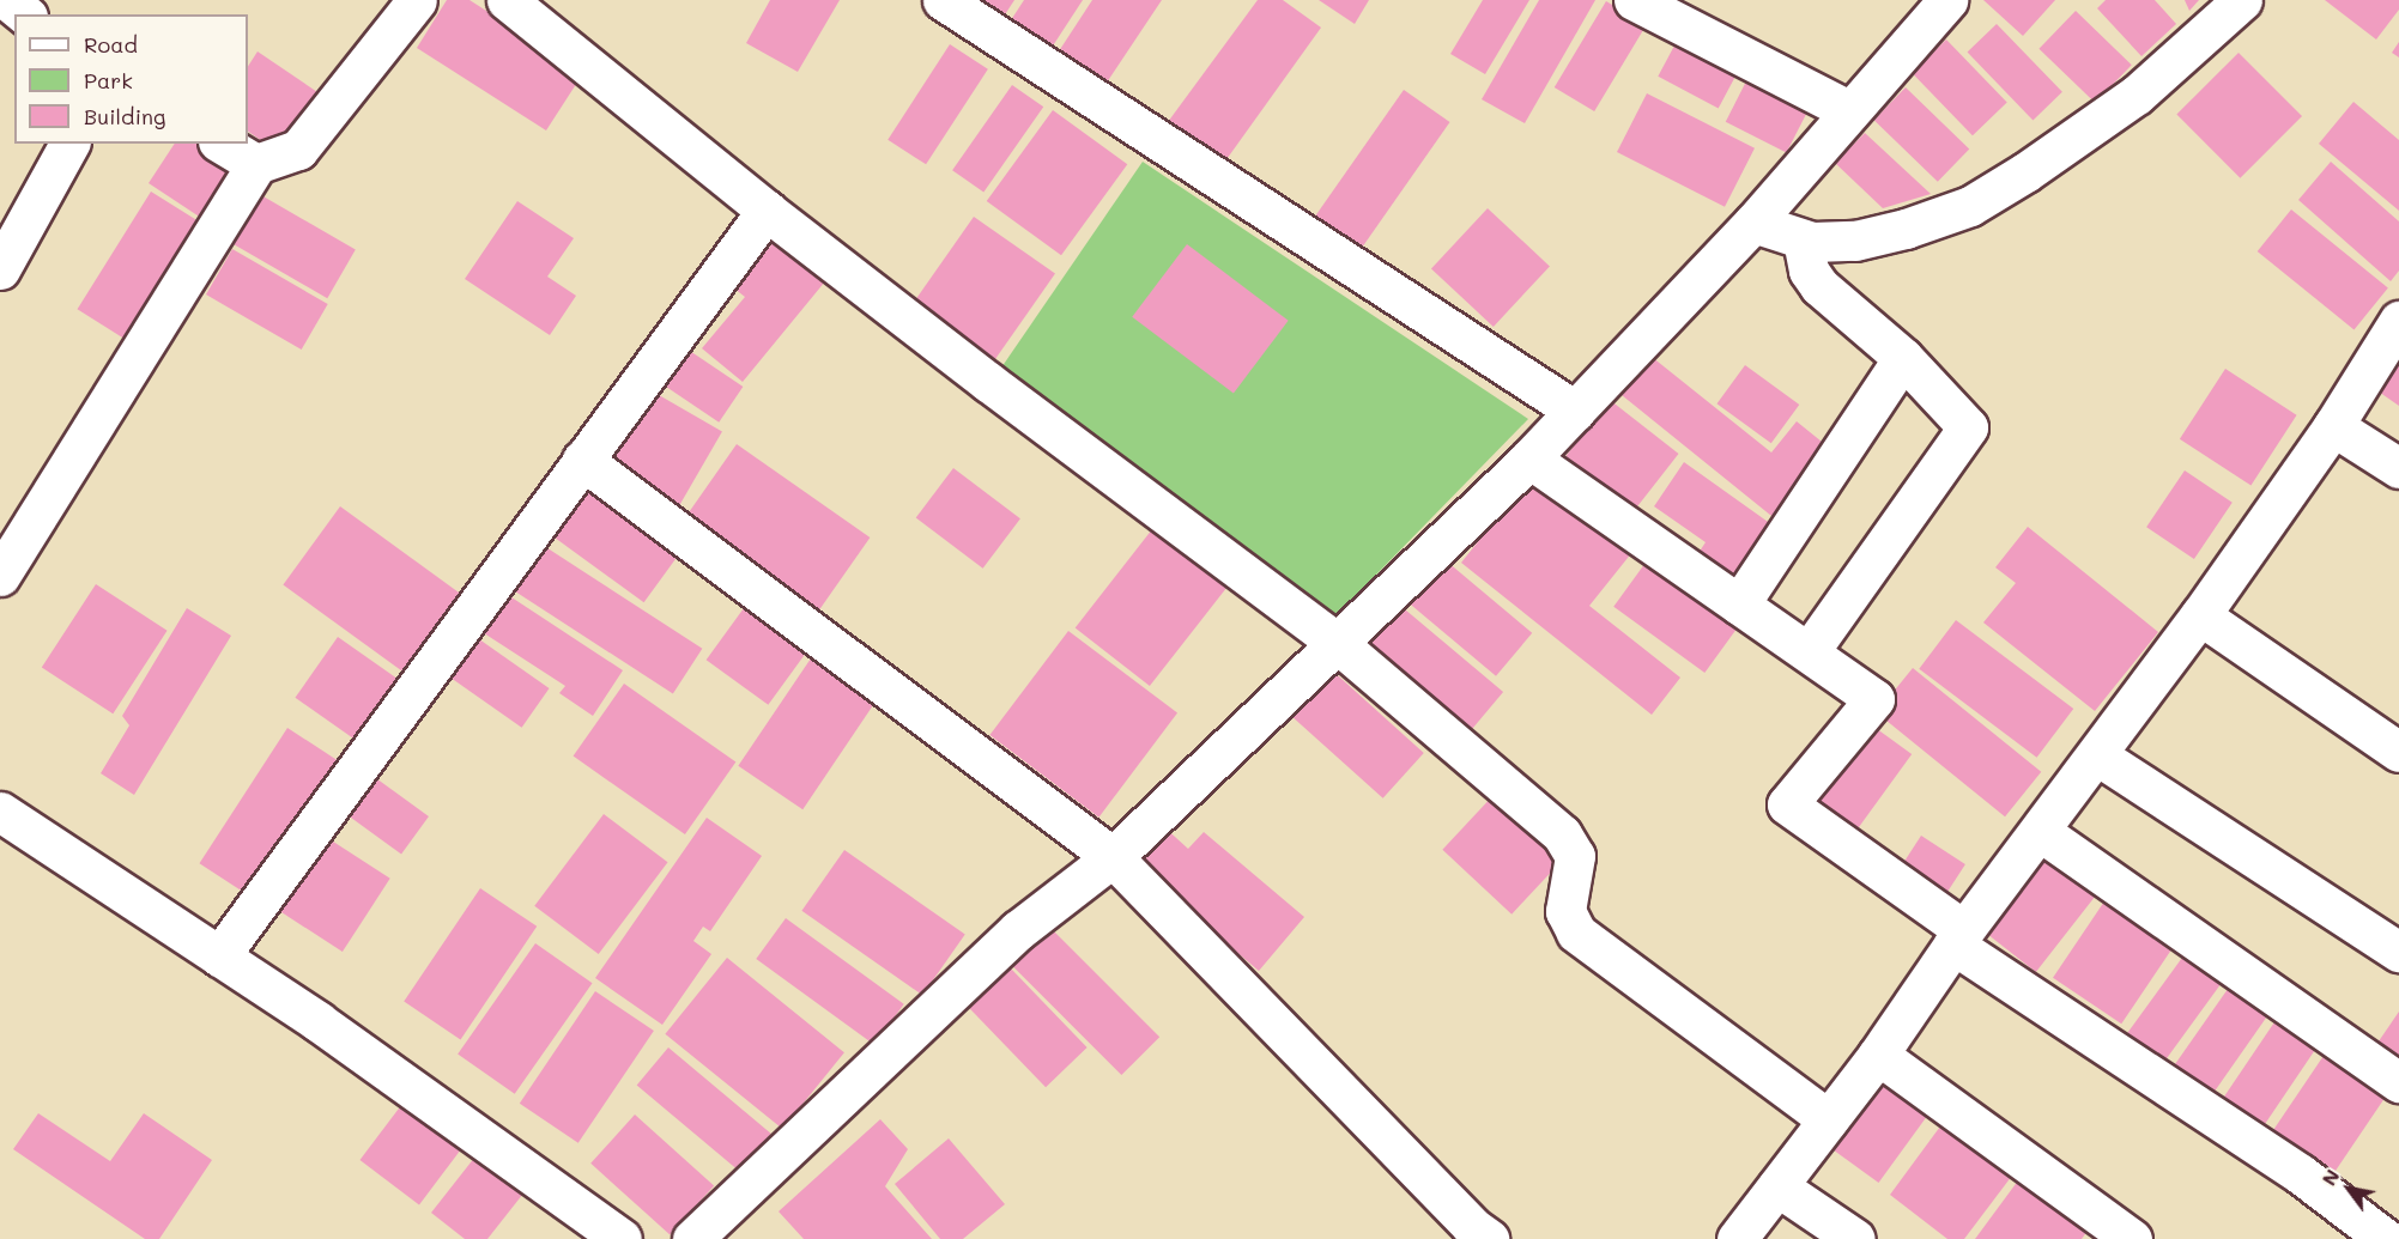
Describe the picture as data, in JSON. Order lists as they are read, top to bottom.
{
  "legend": ["Road", "Park", "Building"],
  "north": "top left"
}
